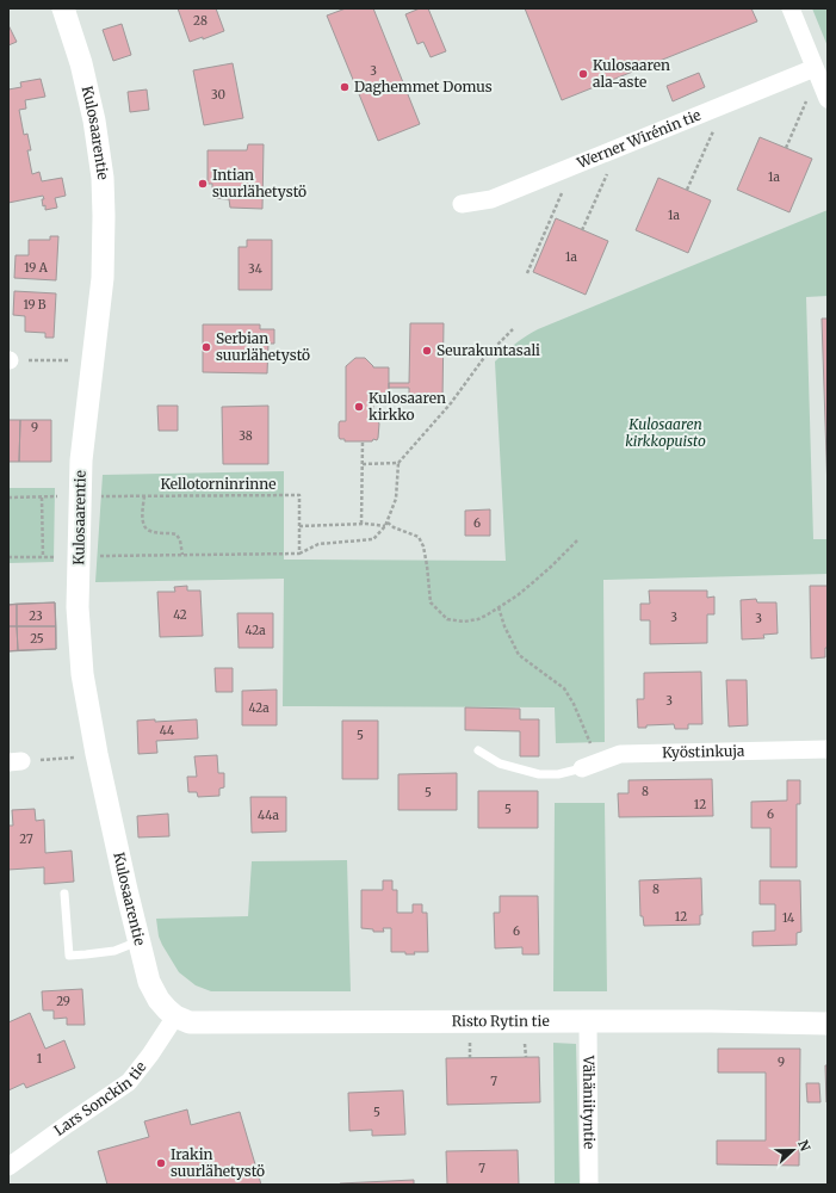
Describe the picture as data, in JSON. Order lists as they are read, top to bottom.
{
  "streets": {
    "street": [
      "Kulosaarentie",
      "Werner Wirénin tie",
      "Kyöstinkuja",
      "Risto Rytin tie",
      "Lars Sonckin tie",
      "Vähäniityntie"
    ],
    "path": ["Kellotorninrinne"]
  },
  "crossings": [
    ["Kulosaarentie", "Kellotorninrinne"],
    ["Kulosaarentie", "Risto Rytin tie"],
    ["Kulosaarentie", "Lars Sonckin tie"],
    ["Risto Rytin tie", "Lars Sonckin tie"],
    ["Risto Rytin tie", "Vähäniityntie"]
  ],
  "parks": ["Kulosaaren kirkkopuisto"],
  "places": [
    "Kulosaaren ala-aste",
    "Daghemmet Domus",
    "Intian suurlähetystö",
    "Serbian suurlähetystö",
    "Seurakuntasali",
    "Kulosaaren kirkko",
    "Irakin suurlähetystö"
  ],
  "house_numbers": [
    "28",
    "3",
    "30",
    "1a",
    "1a",
    "1a",
    "19 A",
    "34",
    "19 B",
    "9",
    "38",
    "6",
    "42",
    "23",
    "3",
    "3",
    "42a",
    "25",
    "3",
    "42a",
    "44",
    "5",
    "8",
    "5",
    "12",
    "5",
    "6",
    "44a",
    "27",
    "8",
    "12",
    "14",
    "6",
    "29",
    "1",
    "9",
    "7",
    "5",
    "7"
  ],
  "north": "right"
}
